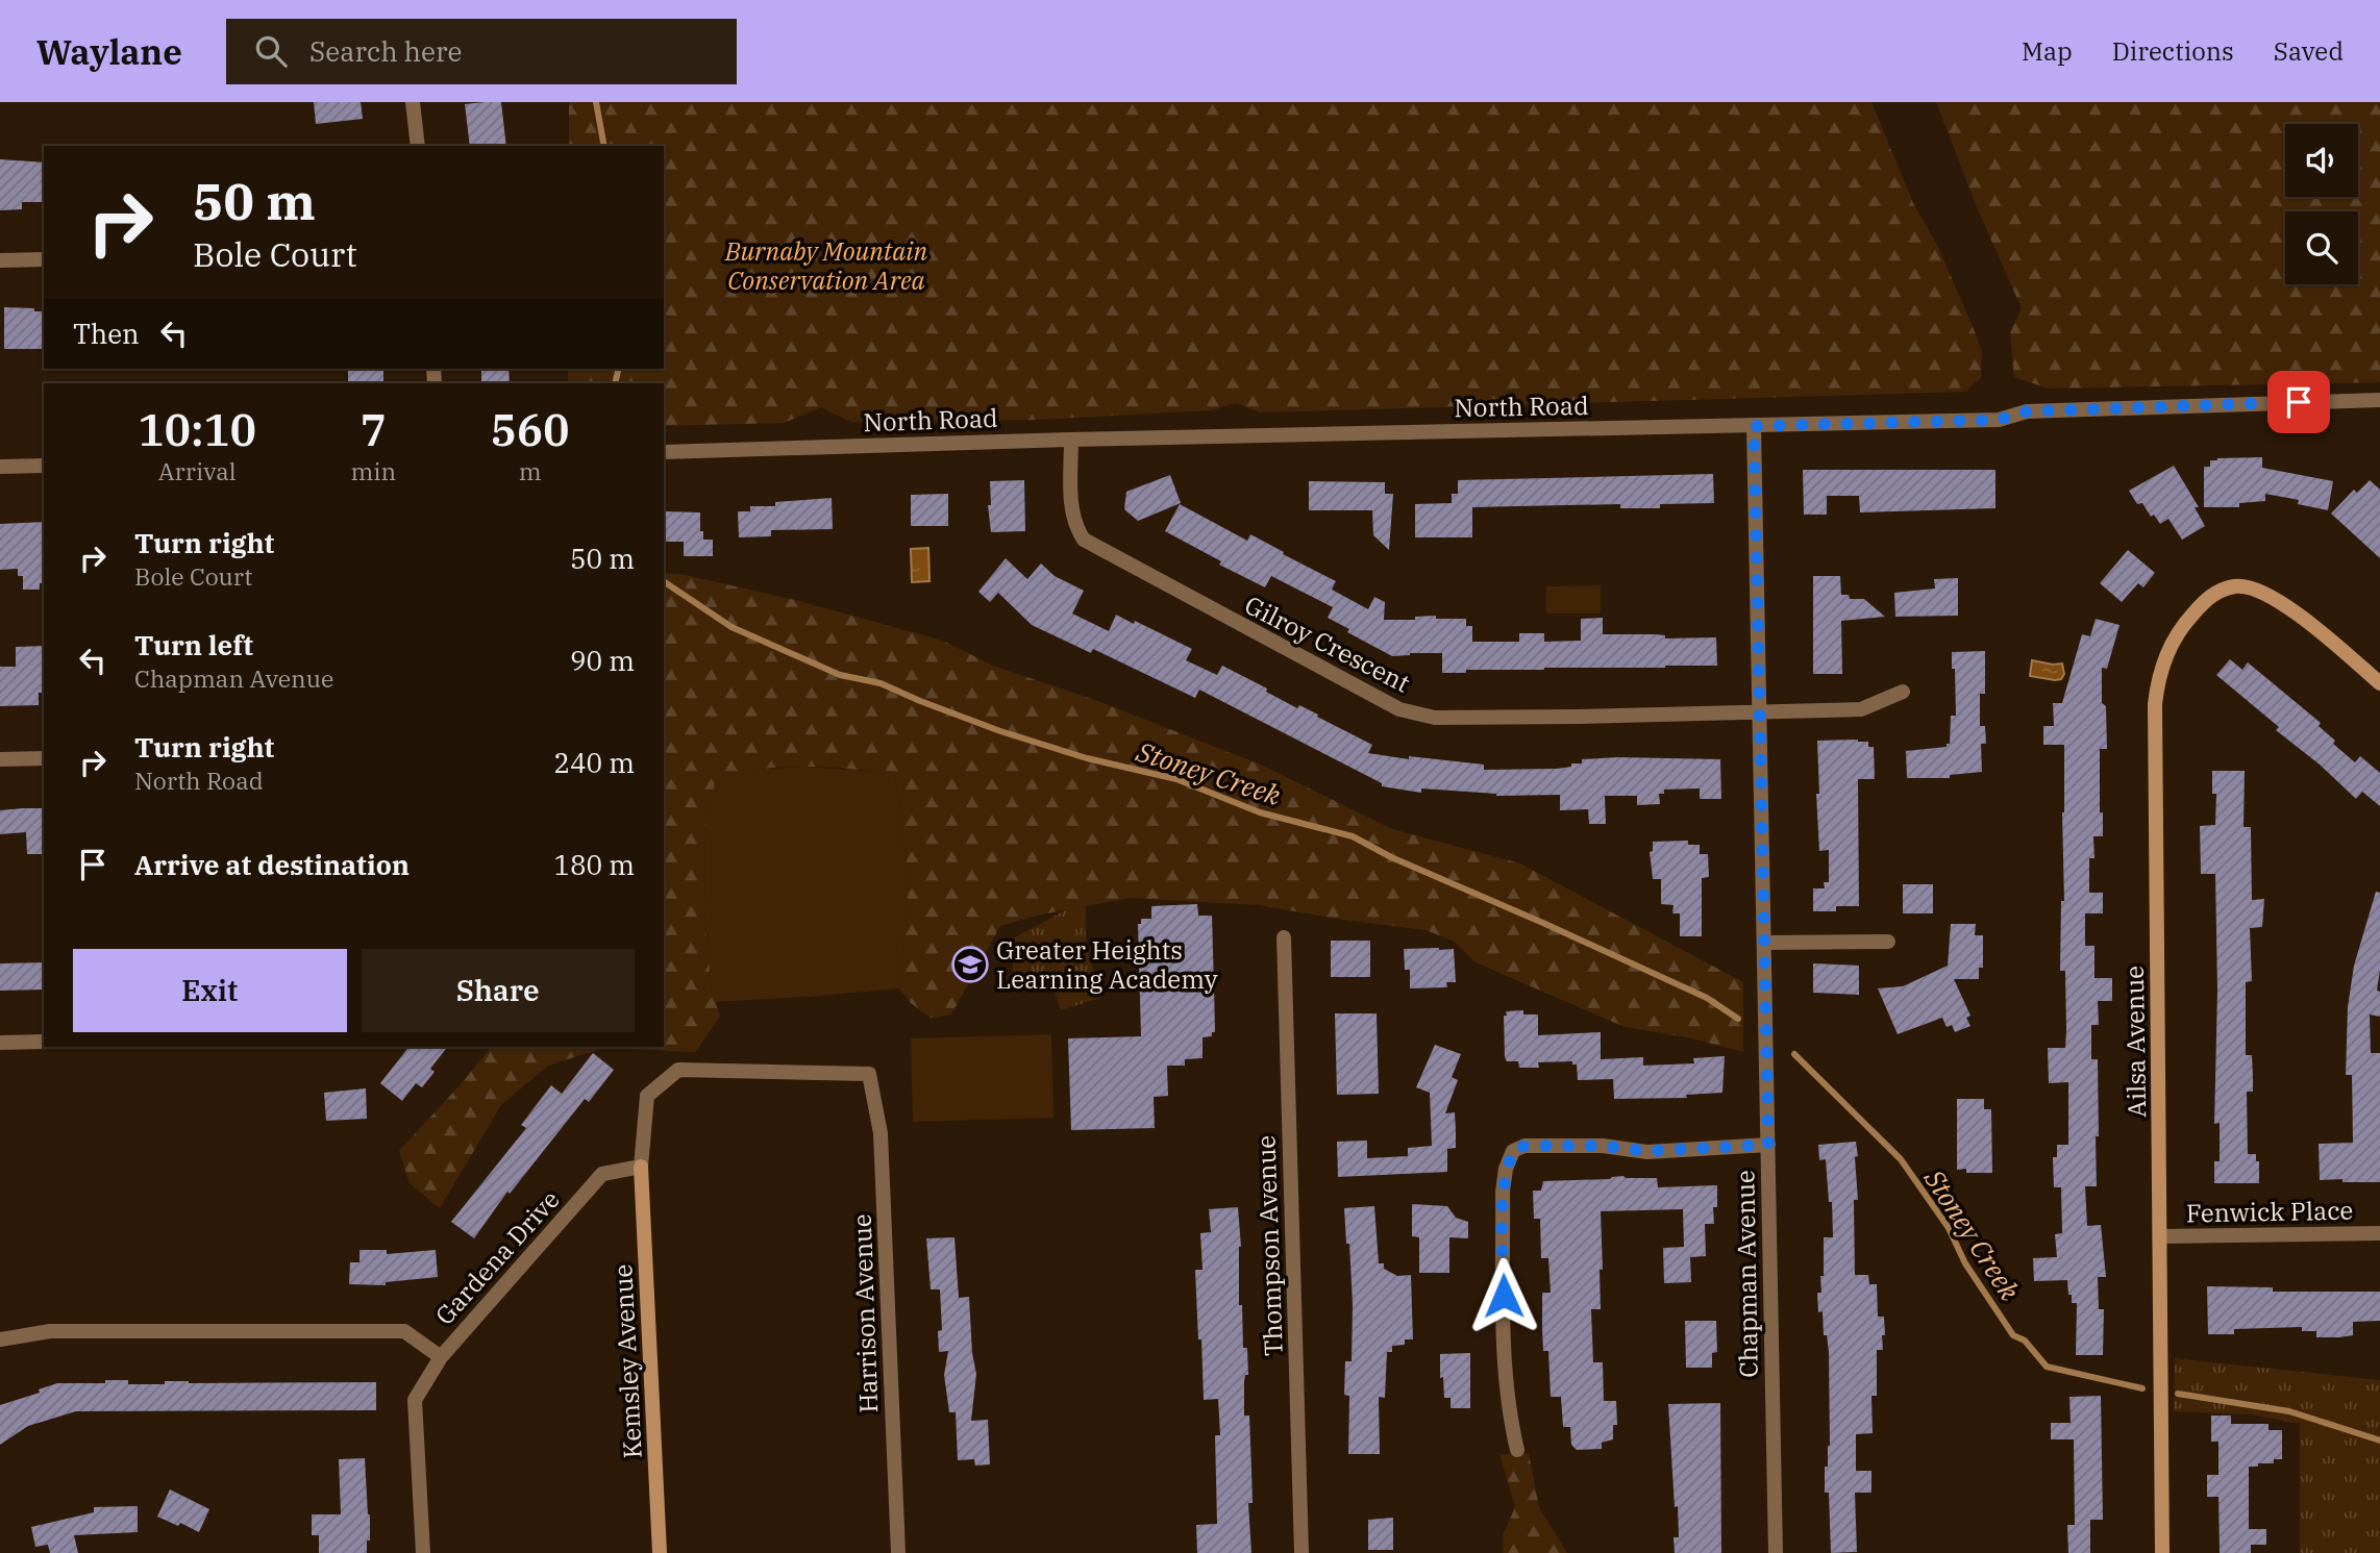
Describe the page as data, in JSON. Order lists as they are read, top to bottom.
{
  "streets": {
    "street": [
      "North Road",
      "Gilroy Crescent",
      "Ailsa Avenue",
      "Fenwick Place",
      "Thompson Avenue",
      "Gardena Drive",
      "Chapman Avenue",
      "Harrison Avenue",
      "Kemsley Avenue"
    ]
  },
  "crossings": [
    ["North Road", "Gilroy Crescent"],
    ["North Road", "Chapman Avenue"],
    ["Gilroy Crescent", "Chapman Avenue"],
    ["Ailsa Avenue", "Fenwick Place"],
    ["Gardena Drive", "Harrison Avenue"],
    ["Gardena Drive", "Kemsley Avenue"],
    ["Harrison Avenue", "Kemsley Avenue"]
  ],
  "water": ["Stoney Creek"],
  "parks": ["Burnaby Mountain Conservation Area"],
  "places": {
    "school or university": ["Greater Heights Learning Academy"]
  },
  "page": {
    "header": "Waylane",
    "search": "Search here",
    "nav": ["Map", "Directions", "Saved"],
    "turn": ["50 m", "Bole Court"],
    "then": "Then",
    "eta": [
      "10:10",
      "Arrival",
      "7",
      "min",
      "560",
      "m"
    ],
    "list": [
      {
        "name": "Turn right",
        "note": "Bole Court",
        "value": "50 m"
      },
      {
        "name": "Turn left",
        "note": "Chapman Avenue",
        "value": "90 m"
      },
      {
        "name": "Turn right",
        "note": "North Road",
        "value": "240 m"
      },
      {
        "name": "Arrive at destination",
        "value": "180 m"
      }
    ],
    "buttons": ["Exit", "Share"]
  }
}
